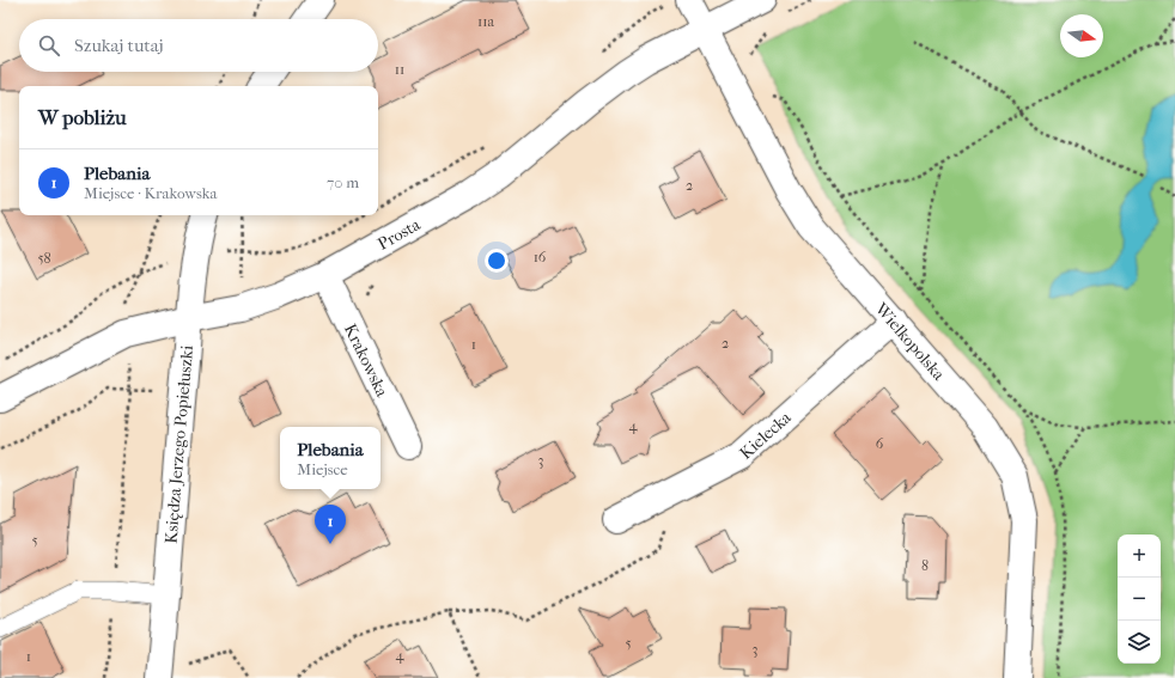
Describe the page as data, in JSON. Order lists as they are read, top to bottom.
{
  "streets": {
    "street": [
      "Prosta",
      "Wielkopolska",
      "Krakowska",
      "Kielecka",
      "Księdza Jerzego Popiełuszki"
    ]
  },
  "crossings": [
    ["Prosta", "Wielkopolska"],
    ["Prosta", "Krakowska"],
    ["Prosta", "Księdza Jerzego Popiełuszki"],
    ["Wielkopolska", "Kielecka"]
  ],
  "house_numbers": [
    "11a",
    "11",
    "2",
    "16",
    "58",
    "2",
    "1",
    "4",
    "6",
    "3",
    "5",
    "8",
    "5",
    "3",
    "4",
    "1"
  ],
  "north": "right",
  "page": {
    "search": "Szukaj tutaj",
    "heading": "W pobliżu",
    "list": [
      {
        "mark": "1",
        "name": "Plebania",
        "note": "Miejsce · Krakowska",
        "value": "70 m"
      }
    ],
    "popup": ["Plebania", "Miejsce"],
    "pins": "1",
    "map_buttons": ["+", "−"]
  }
}
